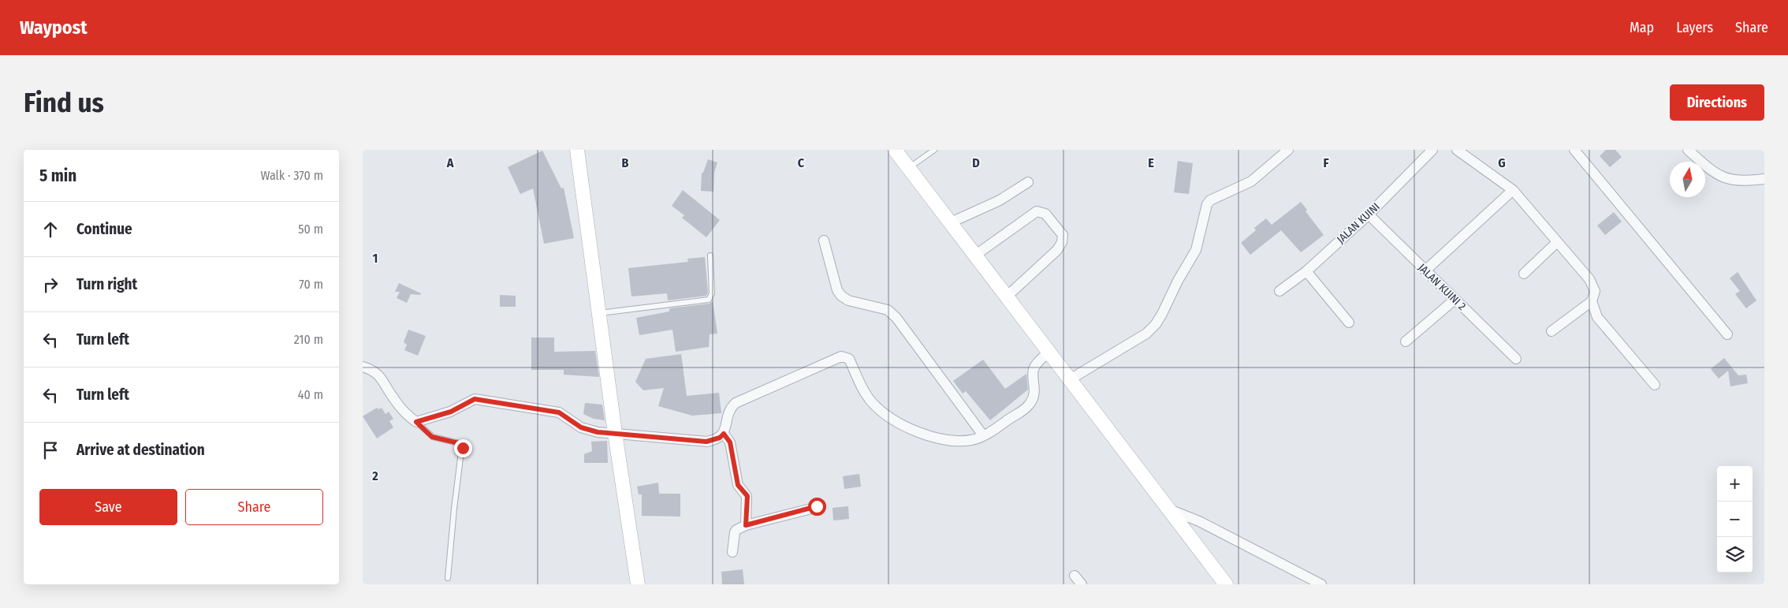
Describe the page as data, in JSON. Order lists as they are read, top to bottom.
{
  "streets": {
    "street": ["JALAN KUINI", "JALAN KUINI 2"]
  },
  "crossings": [
    ["JALAN KUINI", "JALAN KUINI 2"]
  ],
  "north": "top",
  "page": {
    "header": "Waypost",
    "nav": ["Map", "Layers", "Share"],
    "buttons": [
      "Directions",
      ["Save", "Share"]
    ],
    "title": "Find us",
    "heading": ["5 min", "Walk · 370 m"],
    "list": [
      ["Continue", "50 m"],
      ["Turn right", "70 m"],
      ["Turn left", "210 m"],
      ["Turn left", "40 m"],
      "Arrive at destination"
    ],
    "map_buttons": ["+", "−"]
  },
  "grid": {
    "columns": [
      "A",
      "B",
      "C",
      "D",
      "E",
      "F",
      "G"
    ],
    "rows": ["1", "2"]
  }
}
